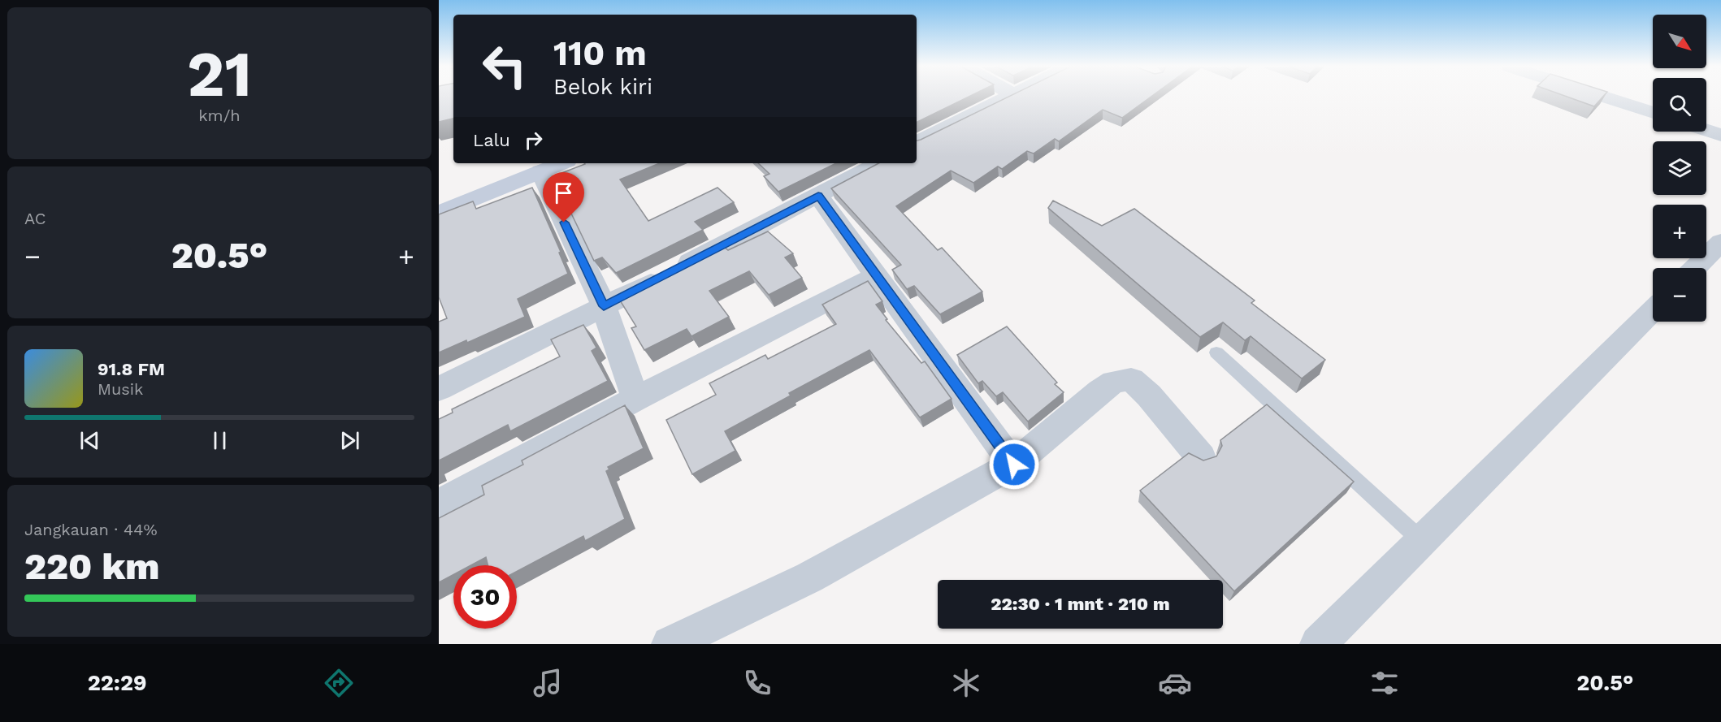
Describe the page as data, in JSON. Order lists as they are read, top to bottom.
{
  "north": "bottom right",
  "page": {
    "tile": [
      ["21", "km/h"],
      "AC",
      ["Jangkauan · 44%", "220 km"]
    ],
    "map_buttons": ["+", "−"],
    "turn": ["110 m", "Belok kiri"],
    "then": "Lalu",
    "heat": ["−", "20.5°", "+"],
    "song": ["91.8 FM", "Musik"],
    "limit": "30",
    "trip": "22:30 · 1 mnt · 210 m",
    "tabs": ["22:29", "20.5°"]
  }
}
